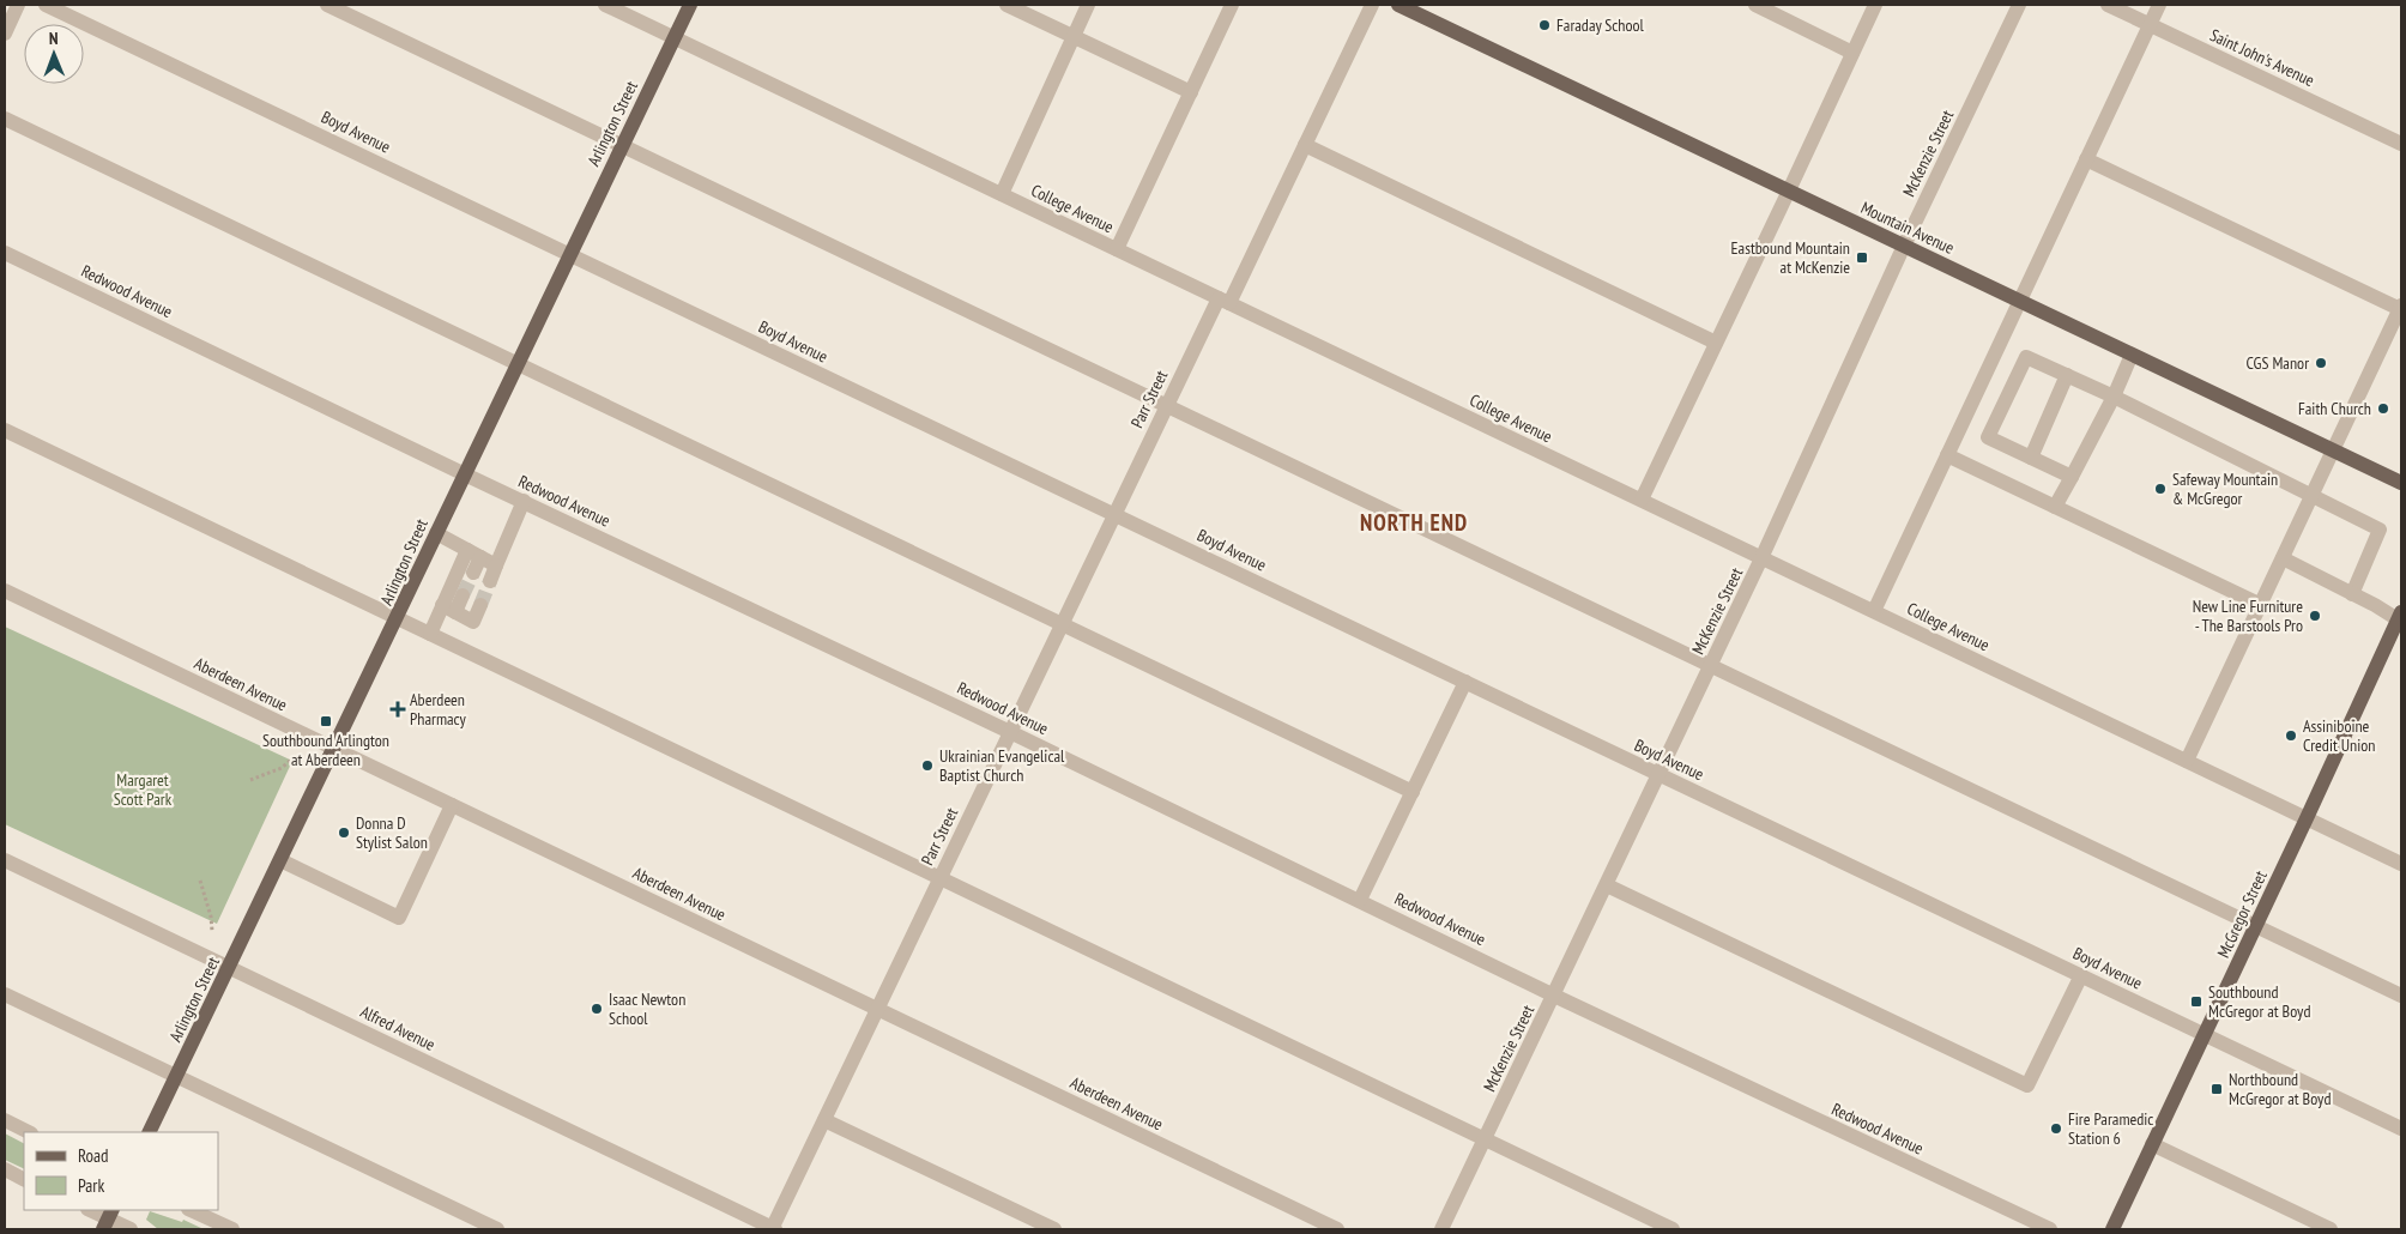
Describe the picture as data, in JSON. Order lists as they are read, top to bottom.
{
  "streets": {
    "main road": ["Arlington Street", "Mountain Avenue", "McGregor Street"],
    "street": [
      "Saint John's Avenue",
      "Boyd Avenue",
      "McKenzie Street",
      "College Avenue",
      "Redwood Avenue",
      "Parr Street",
      "Aberdeen Avenue",
      "Alfred Avenue"
    ]
  },
  "crossings": [
    ["Arlington Street", "Boyd Avenue"],
    ["Arlington Street", "College Avenue"],
    ["Arlington Street", "Redwood Avenue"],
    ["Arlington Street", "Aberdeen Avenue"],
    ["Arlington Street", "Alfred Avenue"],
    ["Boyd Avenue", "McKenzie Street"],
    ["Boyd Avenue", "Parr Street"],
    ["Boyd Avenue", "McGregor Street"],
    ["McKenzie Street", "College Avenue"],
    ["McKenzie Street", "Mountain Avenue"],
    ["McKenzie Street", "Redwood Avenue"],
    ["College Avenue", "Parr Street"],
    ["College Avenue", "McGregor Street"],
    ["Redwood Avenue", "Parr Street"],
    ["Parr Street", "Aberdeen Avenue"],
    ["Parr Street", "Alfred Avenue"]
  ],
  "districts": ["NORTH END"],
  "parks": ["Margaret Scott Park"],
  "places": {
    "other": [
      "Faraday School",
      "CGS Manor",
      "Faith Church",
      "Safeway Mountain & McGregor",
      "New Line Furniture - The Barstools Pro",
      "Assiniboine Credit Union",
      "Ukrainian Evangelical Baptist Church",
      "Donna D Stylist Salon",
      "Isaac Newton School",
      "Fire Paramedic Station 6"
    ],
    "transit": [
      "Eastbound Mountain at McKenzie",
      "Southbound Arlington at Aberdeen",
      "Southbound McGregor at Boyd",
      "Northbound McGregor at Boyd"
    ],
    "health": ["Aberdeen Pharmacy"]
  },
  "legend": ["Road", "Park"],
  "north": "top"
}
